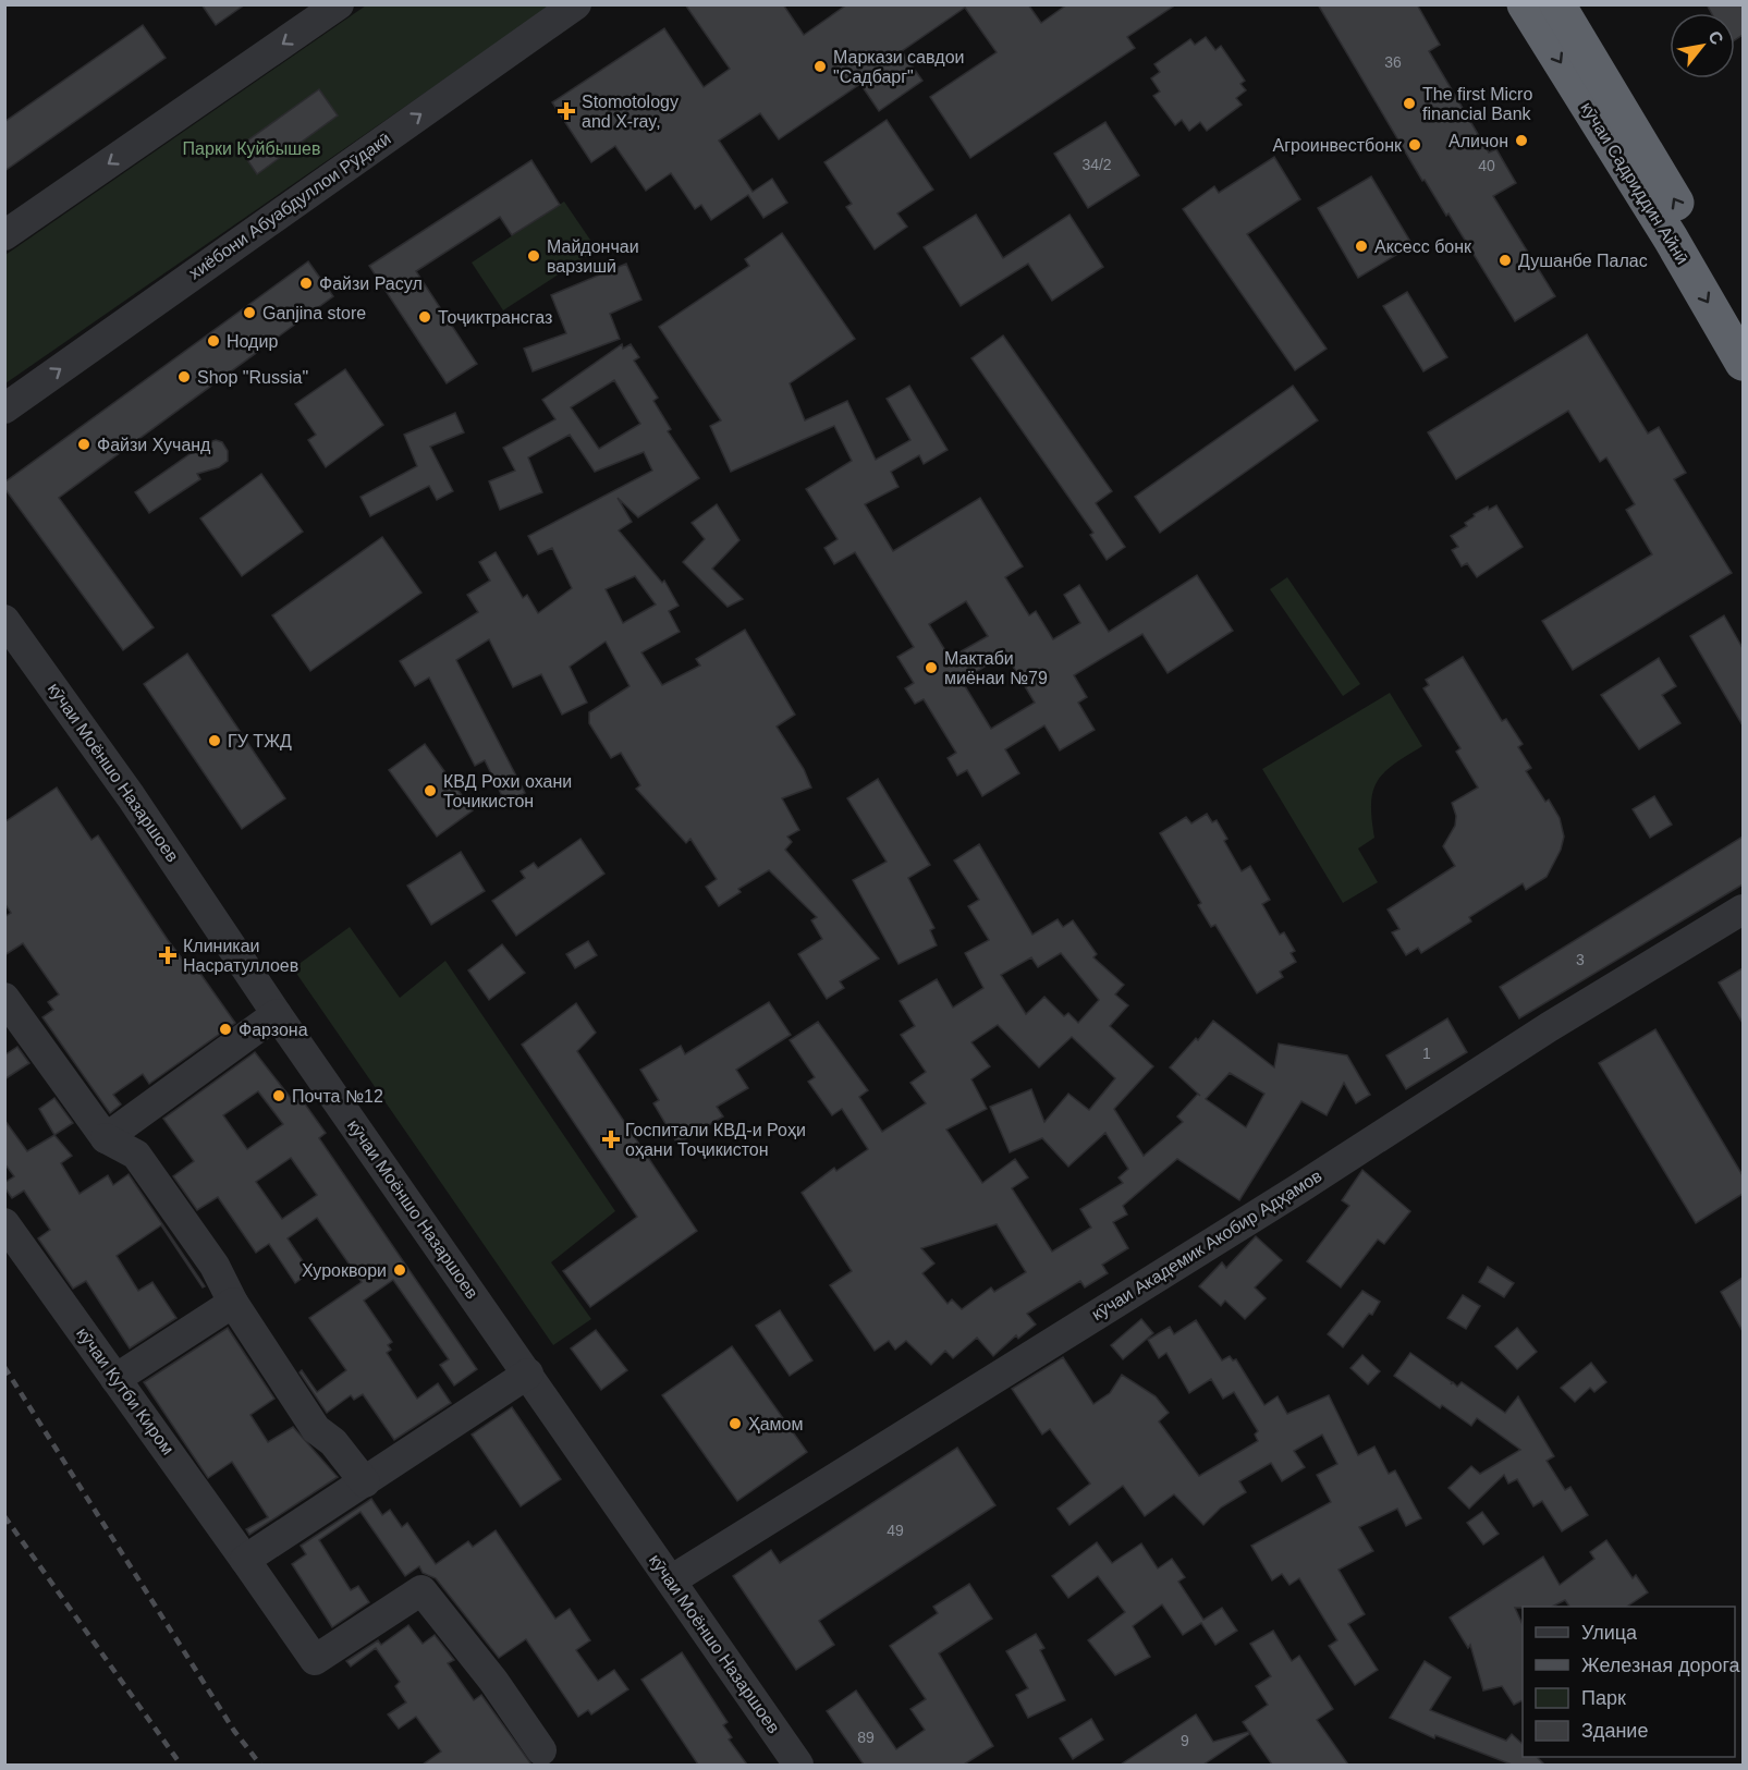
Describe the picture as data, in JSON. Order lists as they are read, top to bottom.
{
  "streets": {
    "highway": ["кӯчаи Садриддин Айнӣ"],
    "street": [
      "хиёбони Абуабдуллои Рӯдакӣ",
      "кӯчаи Моёншо Назаршоев",
      "кӯчаи Академик Акобир Адҳамов",
      "кӯчаи Кутби Киром"
    ]
  },
  "crossings": [
    ["кӯчаи Моёншо Назаршоев", "кӯчаи Академик Акобир Адҳамов"]
  ],
  "parks": ["Парки Куйбышев"],
  "places": {
    "other": [
      "Маркази савдои \"Садбарг\"",
      "The first Micro financial Bank",
      "Аличон",
      "Агроинвестбонк",
      "Аксесс бонк",
      "Майдончаи варзишӣ",
      "Душанбе Палас",
      "Файзи Расул",
      "Ganjina store",
      "Тоҷиктрансгаз",
      "Нодир",
      "Shop \"Russia\"",
      "Файзи Хучанд",
      "Мактаби миёнаи №79",
      "ГУ ТЖД",
      "КВД Рохи охани Точикистон",
      "Фарзона",
      "Почта №12",
      "Хуроквори",
      "Ҳамом"
    ],
    "health": ["Stomotology and X-ray,", "Клиникаи Насратуллоев", "Госпитали КВД-и Роҳи оҳани Тоҷикистон"]
  },
  "house_numbers": [
    "36",
    "34/2",
    "40",
    "3",
    "1",
    "49",
    "89",
    "9"
  ],
  "legend": [
    "Улица",
    "Железная дорога",
    "Парк",
    "Здание"
  ],
  "north": "top right"
}
